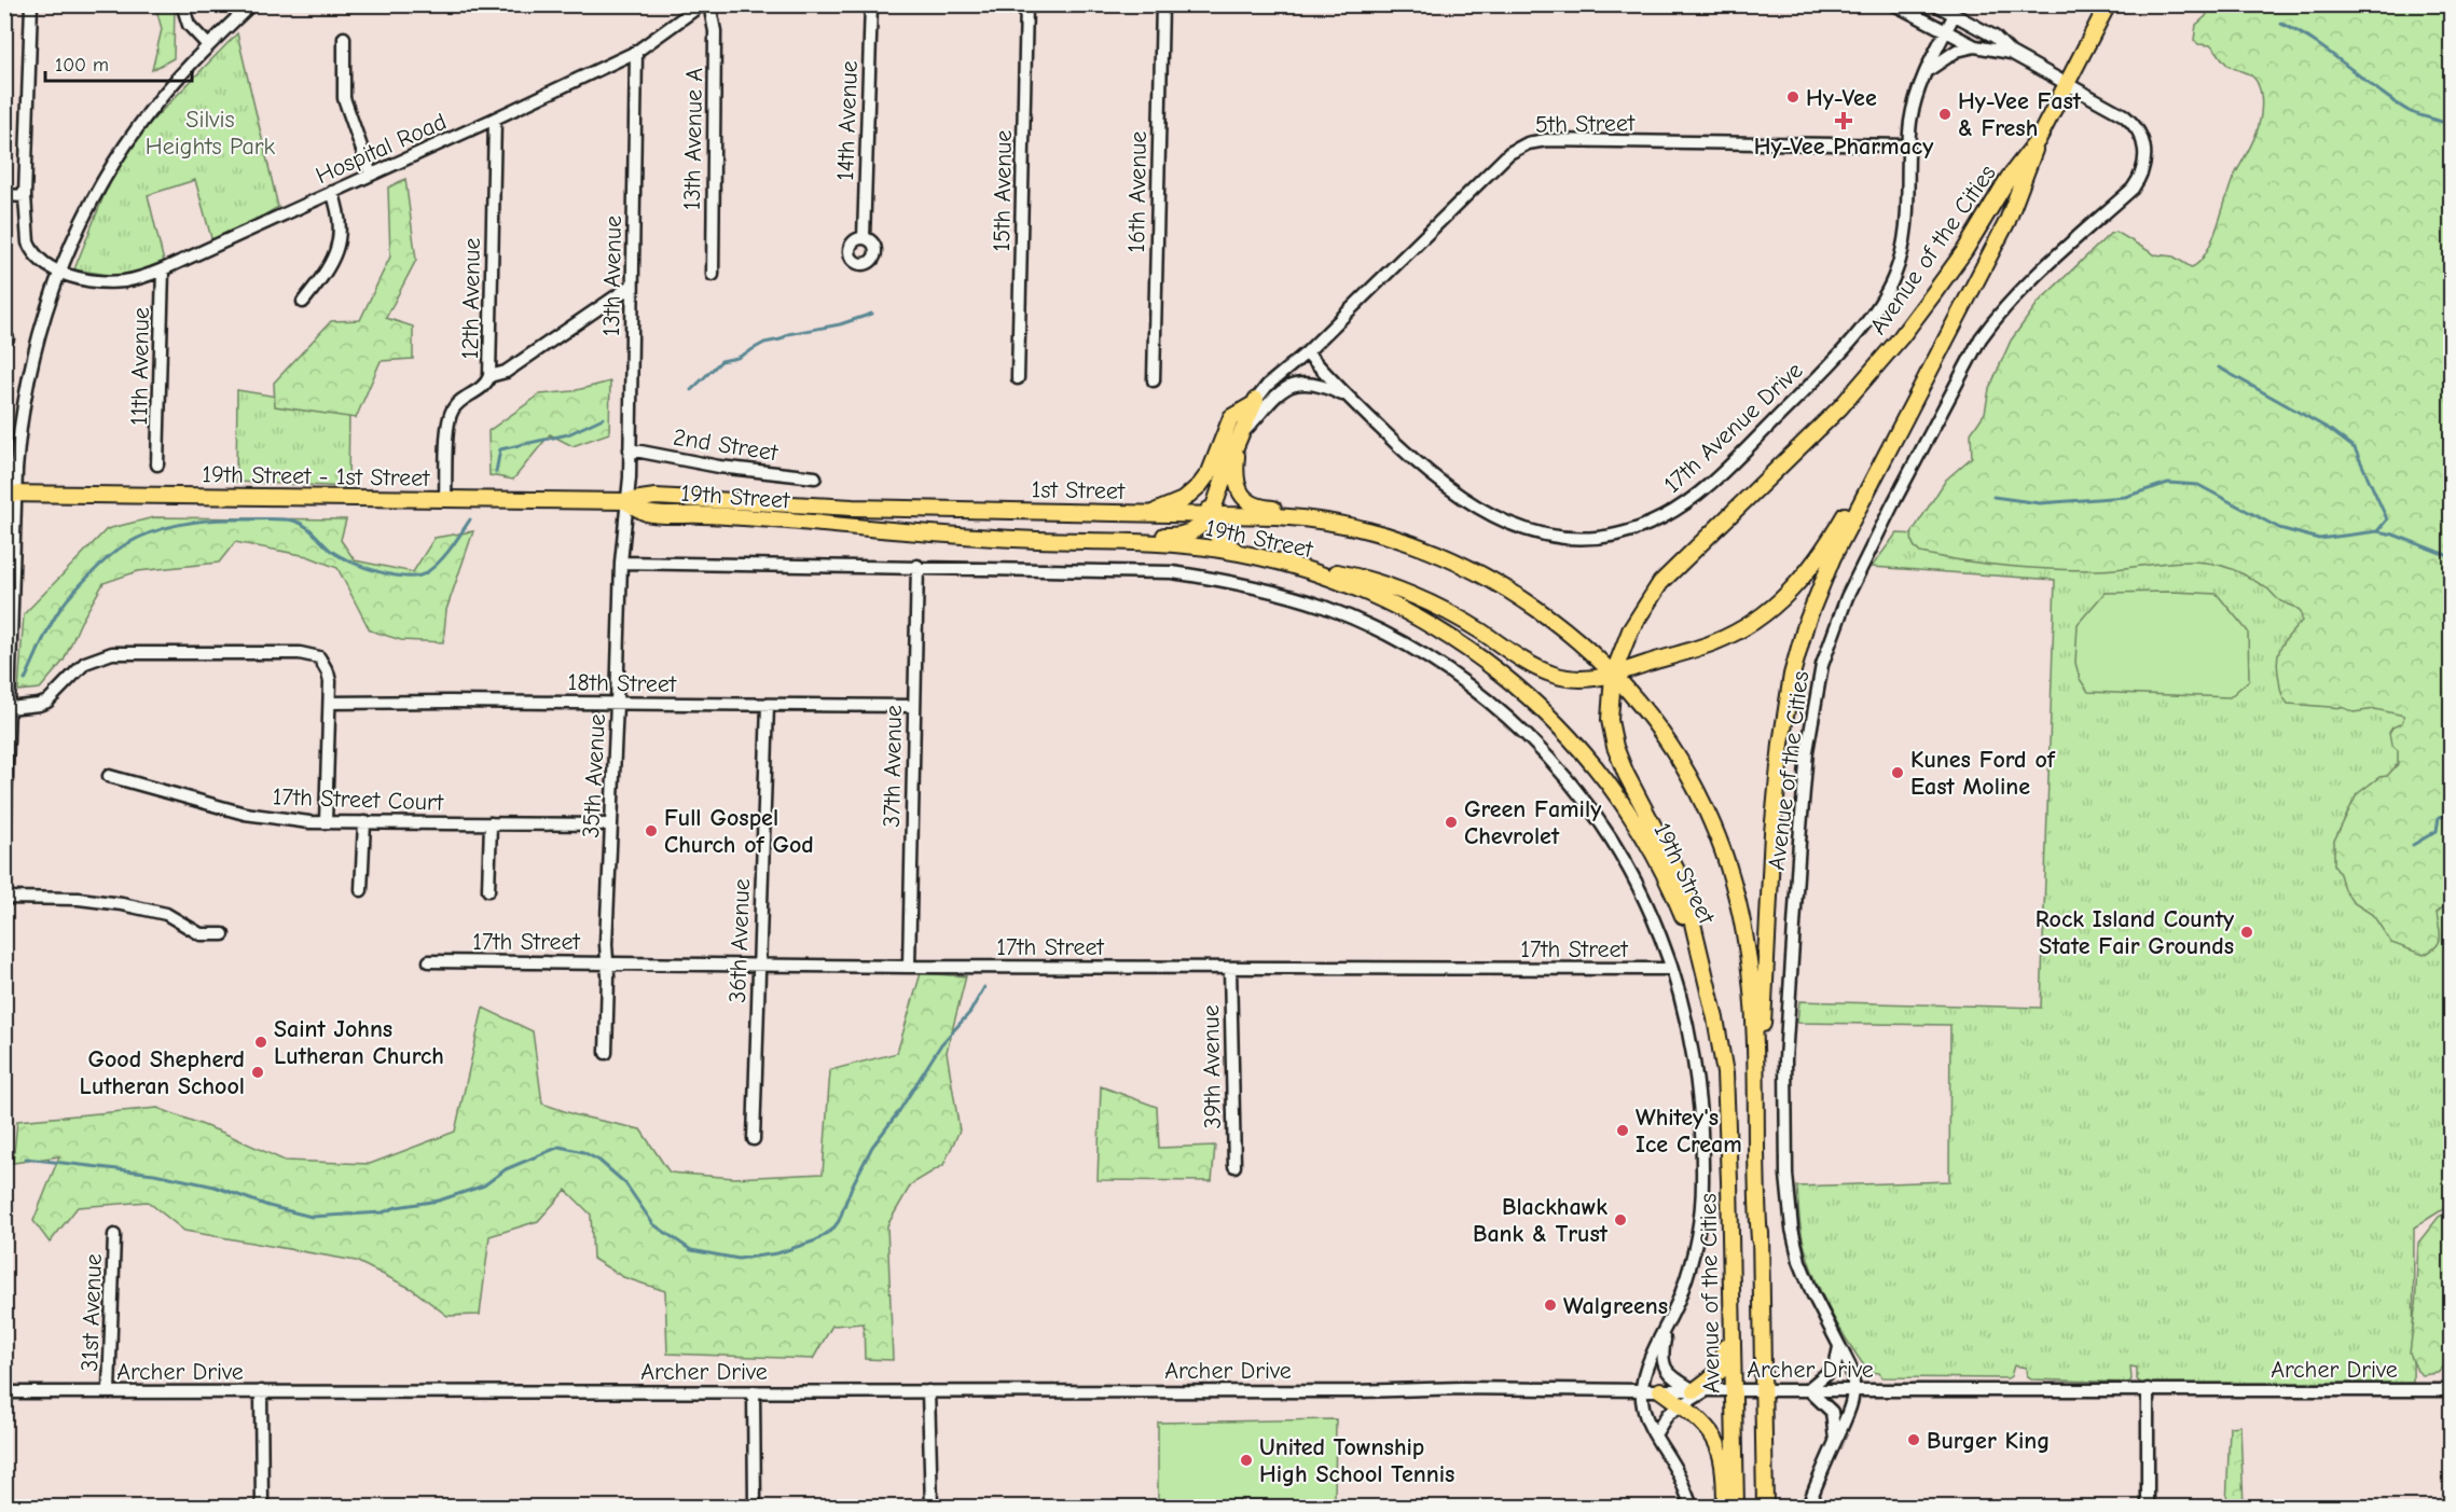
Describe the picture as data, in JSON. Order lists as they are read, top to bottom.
{
  "streets": {
    "main road": [
      "Avenue of the Cities",
      "19th Street - 1st Street",
      "1st Street",
      "19th Street"
    ],
    "street": [
      "14th Avenue",
      "5th Street",
      "13th Avenue A",
      "Hospital Road",
      "15th Avenue",
      "16th Avenue",
      "13th Avenue",
      "12th Avenue",
      "11th Avenue",
      "17th Avenue Drive",
      "2nd Street",
      "18th Street",
      "37th Avenue",
      "35th Avenue",
      "17th Street Court",
      "17th Street",
      "36th Avenue",
      "39th Avenue",
      "31st Avenue",
      "Archer Drive"
    ]
  },
  "crossings": [
    ["5th Street", "17th Avenue Drive"],
    ["Hospital Road", "13th Avenue"],
    ["Hospital Road", "12th Avenue"],
    ["Hospital Road", "11th Avenue"],
    ["Avenue of the Cities", "19th Street"],
    ["Avenue of the Cities", "17th Street"],
    ["Avenue of the Cities", "Archer Drive"],
    ["13th Avenue", "2nd Street"],
    ["13th Avenue", "19th Street - 1st Street"],
    ["13th Avenue", "1st Street"],
    ["13th Avenue", "19th Street"],
    ["13th Avenue", "35th Avenue"],
    ["12th Avenue", "19th Street - 1st Street"],
    ["19th Street - 1st Street", "1st Street"],
    ["19th Street - 1st Street", "19th Street"],
    ["19th Street - 1st Street", "35th Avenue"],
    ["1st Street", "19th Street"],
    ["1st Street", "35th Avenue"],
    ["19th Street", "37th Avenue"],
    ["19th Street", "35th Avenue"],
    ["18th Street", "37th Avenue"],
    ["18th Street", "35th Avenue"],
    ["18th Street", "36th Avenue"],
    ["37th Avenue", "17th Street"],
    ["35th Avenue", "17th Street Court"],
    ["35th Avenue", "17th Street"],
    ["17th Street", "36th Avenue"],
    ["17th Street", "39th Avenue"],
    ["31st Avenue", "Archer Drive"]
  ],
  "parks": ["Silvis Heights Park"],
  "places": {
    "other": [
      "Hy-Vee",
      "Hy-Vee Fast & Fresh",
      "Kunes Ford of East Moline",
      "Green Family Chevrolet",
      "Full Gospel Church of God",
      "Rock Island County State Fair Grounds",
      "Saint Johns Lutheran Church",
      "Good Shepherd Lutheran School",
      "Whitey's Ice Cream",
      "Blackhawk Bank & Trust",
      "Walgreens",
      "Burger King",
      "United Township High School Tennis"
    ],
    "health": ["Hy-Vee Pharmacy"]
  },
  "scale_bar": "100 m"
}
